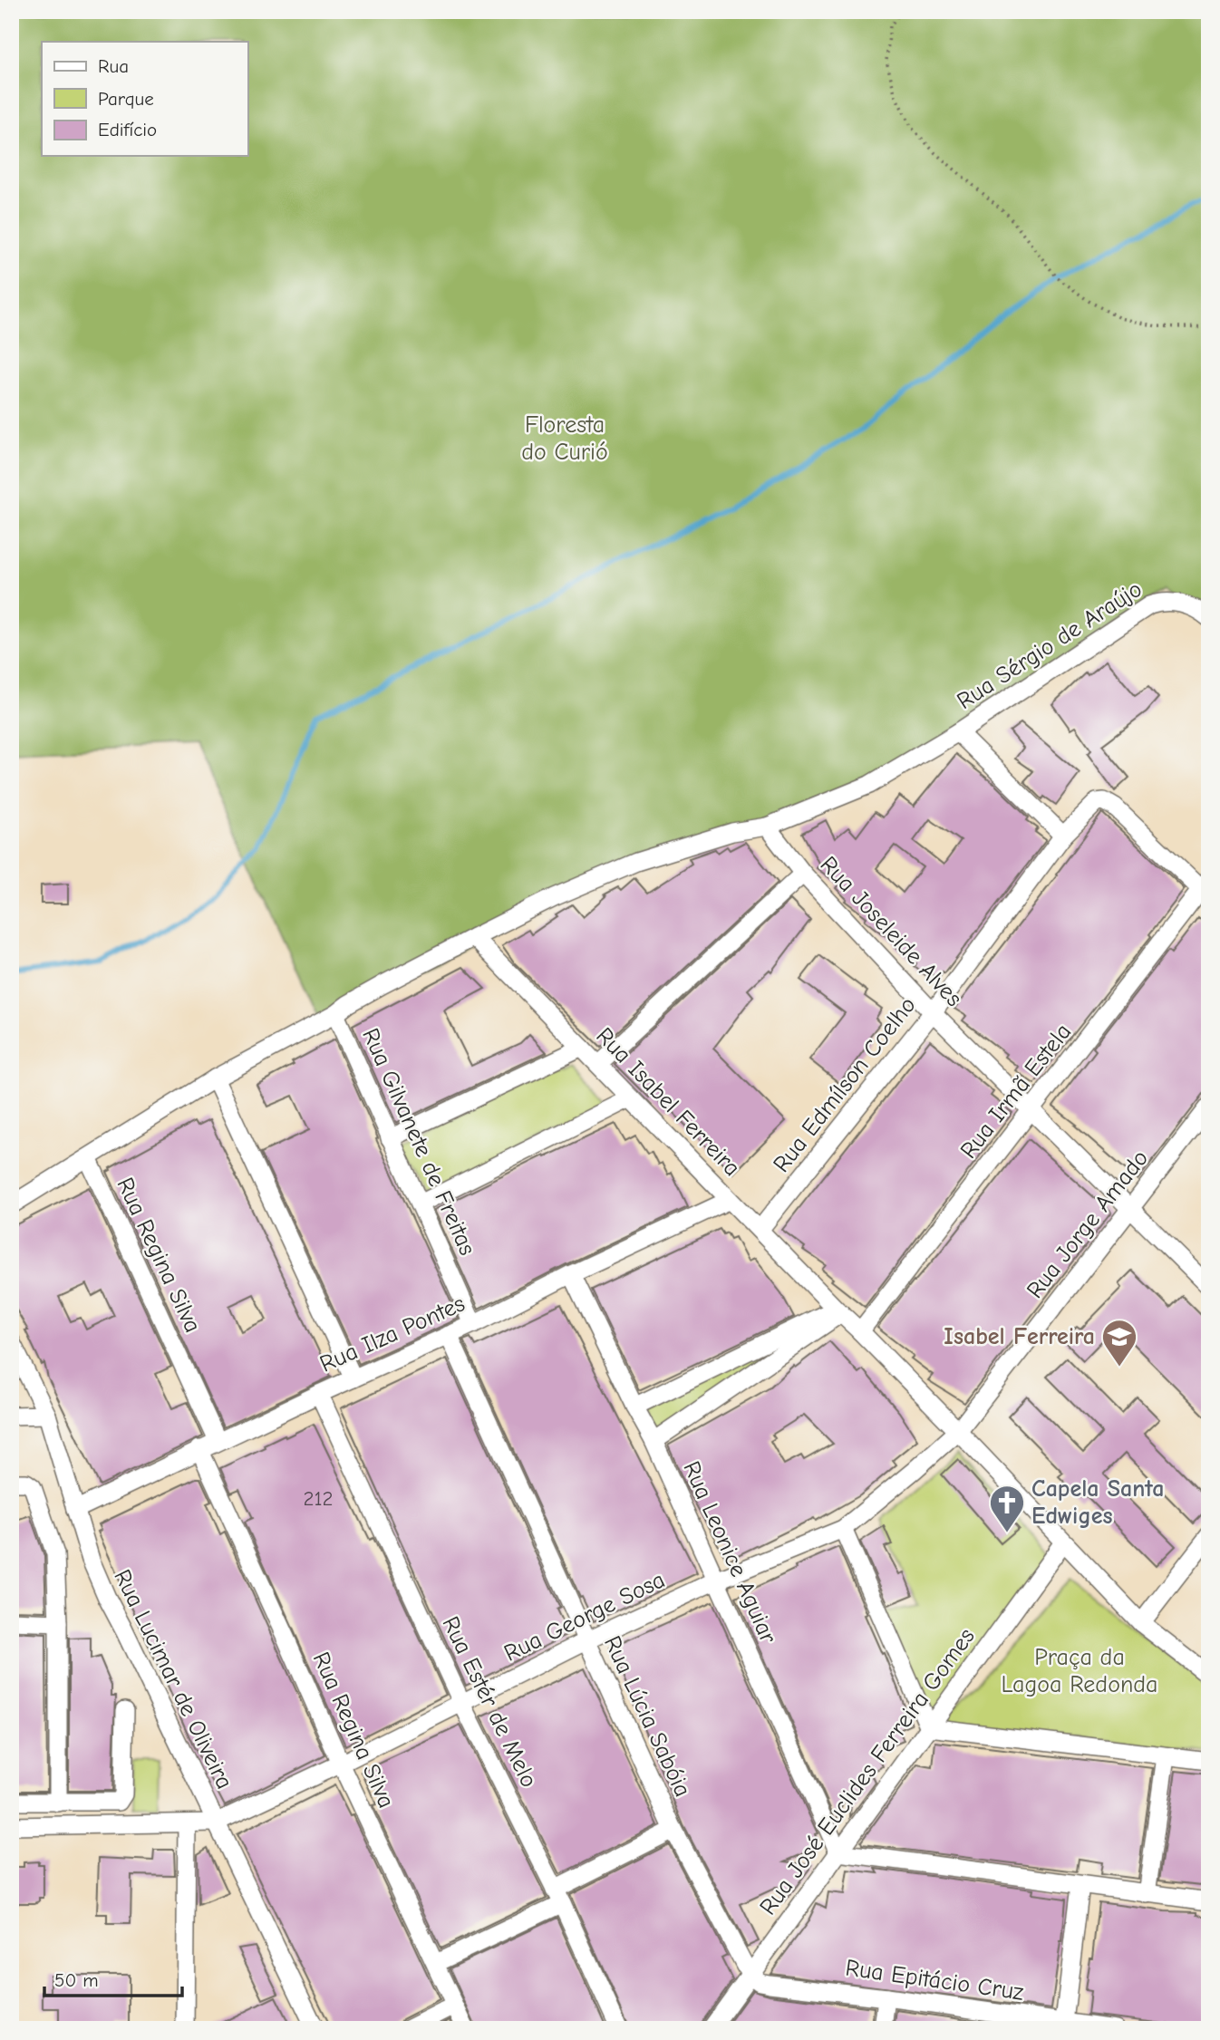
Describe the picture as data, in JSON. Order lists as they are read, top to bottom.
{
  "streets": {
    "street": [
      "Rua Sérgio de Araújo",
      "Rua Joseleide Alves",
      "Rua Edmílson Coelho",
      "Rua Irmã Estela",
      "Rua Isabel Ferreira",
      "Rua Gilvanete de Freitas",
      "Rua Jorge Amado",
      "Rua Regina Silva",
      "Rua Ilza Pontes",
      "Rua Leonice Aguiar",
      "Rua George Sosa",
      "Rua Lucimar de Oliveira",
      "Rua Estér de Melo",
      "Rua Lúcia Sabóia",
      "Rua José Euclides Ferreira Gomes",
      "Rua Epitácio Cruz"
    ]
  },
  "crossings": [
    ["Rua Sérgio de Araújo", "Rua Joseleide Alves"],
    ["Rua Joseleide Alves", "Rua Edmílson Coelho"],
    ["Rua Joseleide Alves", "Rua Irmã Estela"],
    ["Rua Joseleide Alves", "Rua Jorge Amado"],
    ["Rua Edmílson Coelho", "Rua Irmã Estela"],
    ["Rua Edmílson Coelho", "Rua Isabel Ferreira"],
    ["Rua Irmã Estela", "Rua Isabel Ferreira"],
    ["Rua Isabel Ferreira", "Rua Jorge Amado"],
    ["Rua Isabel Ferreira", "Rua Ilza Pontes"],
    ["Rua Isabel Ferreira", "Rua George Sosa"],
    ["Rua Isabel Ferreira", "Rua José Euclides Ferreira Gomes"],
    ["Rua Gilvanete de Freitas", "Rua Ilza Pontes"],
    ["Rua Jorge Amado", "Rua George Sosa"],
    ["Rua Regina Silva", "Rua Ilza Pontes"],
    ["Rua Regina Silva", "Rua George Sosa"],
    ["Rua Ilza Pontes", "Rua Leonice Aguiar"],
    ["Rua Ilza Pontes", "Rua Lucimar de Oliveira"],
    ["Rua Ilza Pontes", "Rua Estér de Melo"],
    ["Rua Ilza Pontes", "Rua Lúcia Sabóia"],
    ["Rua Leonice Aguiar", "Rua George Sosa"],
    ["Rua Leonice Aguiar", "Rua José Euclides Ferreira Gomes"],
    ["Rua George Sosa", "Rua Lucimar de Oliveira"],
    ["Rua George Sosa", "Rua Estér de Melo"],
    ["Rua George Sosa", "Rua Lúcia Sabóia"],
    ["Rua Lúcia Sabóia", "Rua José Euclides Ferreira Gomes"],
    ["Rua Lúcia Sabóia", "Rua Epitácio Cruz"],
    ["Rua José Euclides Ferreira Gomes", "Rua Epitácio Cruz"]
  ],
  "parks": ["Floresta do Curió", "Praça da Lagoa Redonda"],
  "places": {
    "school or university": ["Isabel Ferreira"],
    "church": ["Capela Santa Edwiges"]
  },
  "house_numbers": ["212"],
  "legend": ["Rua", "Parque", "Edifício"],
  "scale_bar": "50 m"
}
